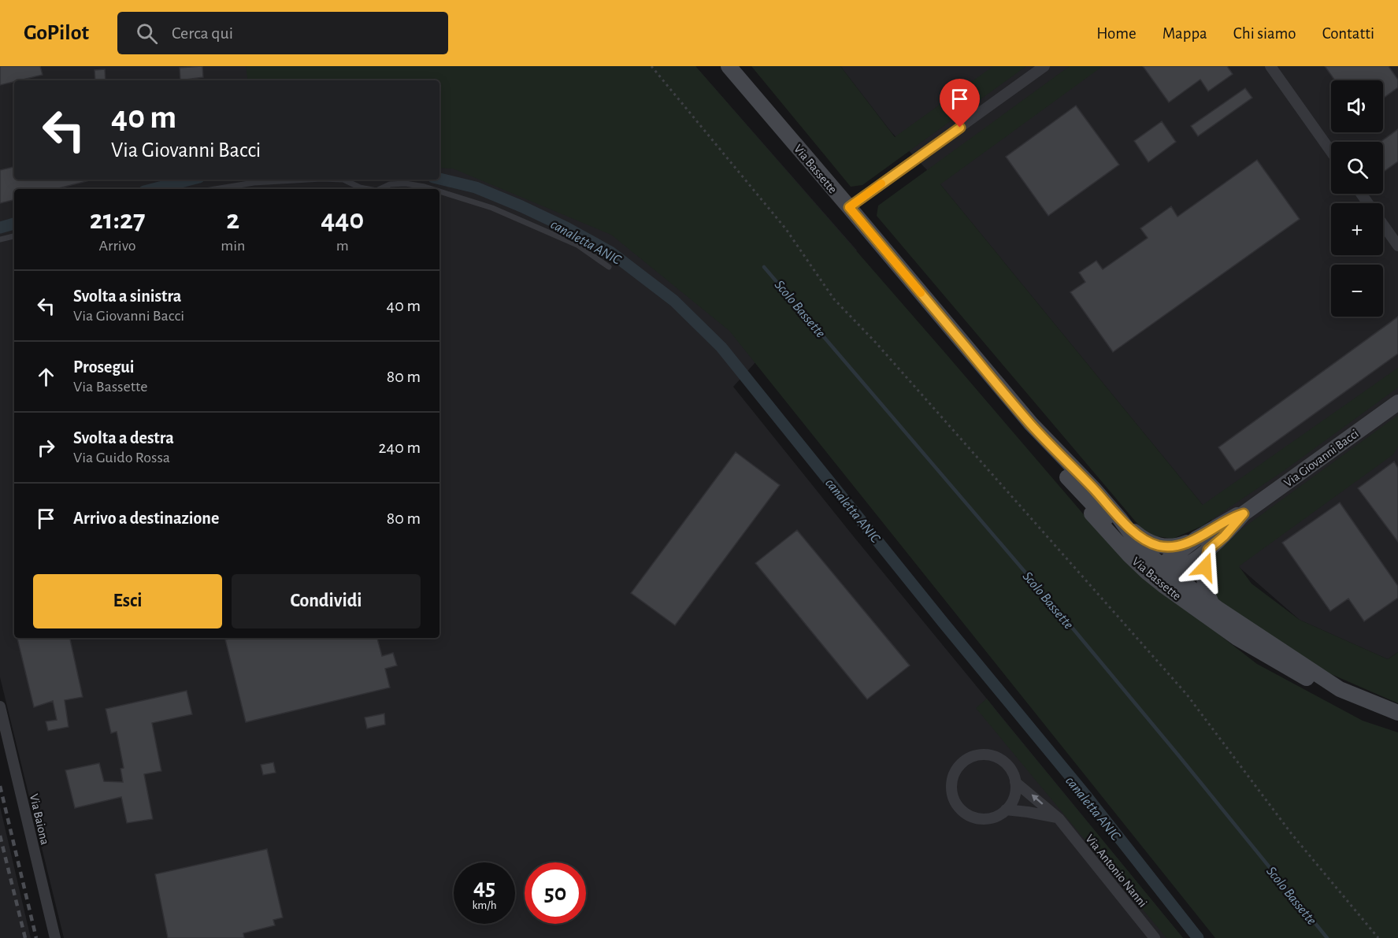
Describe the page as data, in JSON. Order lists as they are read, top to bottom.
{
  "streets": {
    "main road": ["Via Bassette", "Via Giovanni Bacci"],
    "street": ["Via Baiona", "Via Antonio Nanni"]
  },
  "crossings": [
    ["Via Bassette", "Via Giovanni Bacci"]
  ],
  "water": ["canaletta ANIC", "Scolo Bassette"],
  "page": {
    "header": "GoPilot",
    "search": "Cerca qui",
    "nav": [
      "Home",
      "Mappa",
      "Chi siamo",
      "Contatti"
    ],
    "map_buttons": ["+", "−"],
    "turn": ["40 m", "Via Giovanni Bacci"],
    "eta": [
      "21:27",
      "Arrivo",
      "2",
      "min",
      "440",
      "m"
    ],
    "list": [
      {
        "name": "Svolta a sinistra",
        "note": "Via Giovanni Bacci",
        "value": "40 m"
      },
      {
        "name": "Prosegui",
        "note": "Via Bassette",
        "value": "80 m"
      },
      {
        "name": "Svolta a destra",
        "note": "Via Guido Rossa",
        "value": "240 m"
      },
      {
        "name": "Arrivo a destinazione",
        "value": "80 m"
      }
    ],
    "buttons": ["Esci", "Condividi"],
    "speed": "45 km/h",
    "limit": "50"
  }
}
